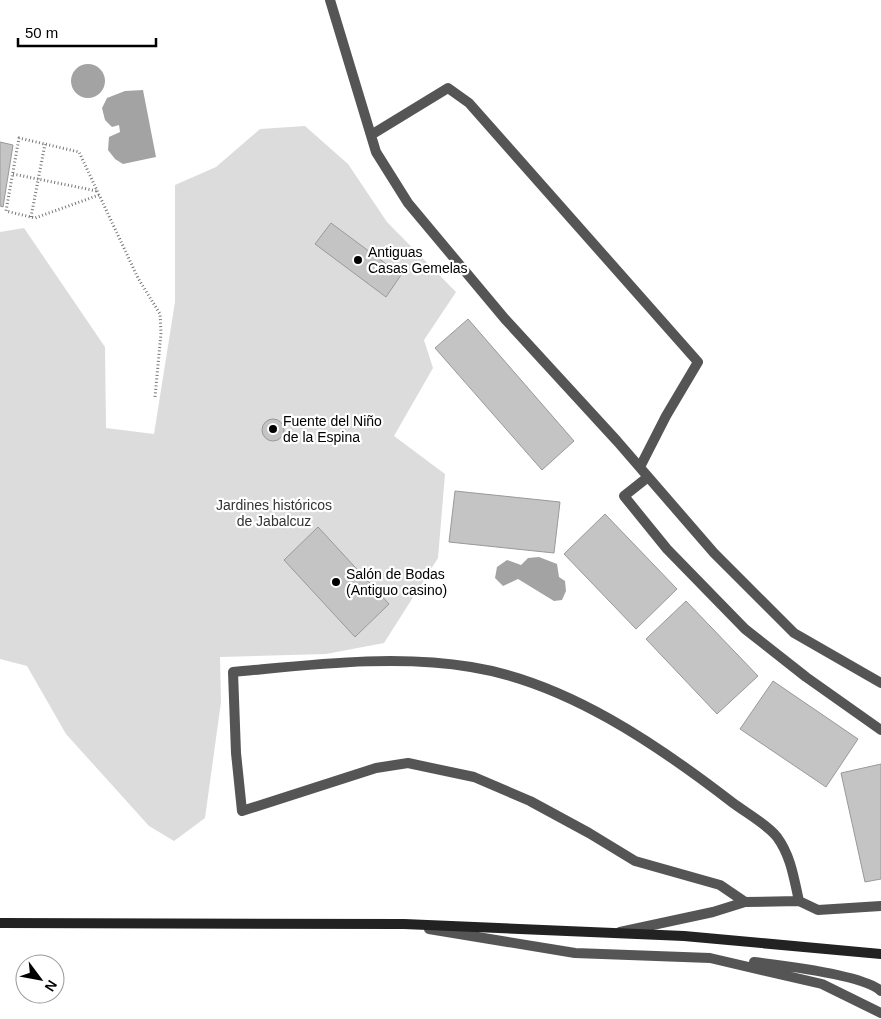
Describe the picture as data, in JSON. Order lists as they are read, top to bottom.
{
  "parks": ["Jardines históricos de Jabalcuz"],
  "places": ["Antiguas Casas Gemelas", "Fuente del Niño de la Espina", "Salón de Bodas (Antiguo casino)"],
  "scale_bar": "50 m",
  "north": "bottom right"
}
